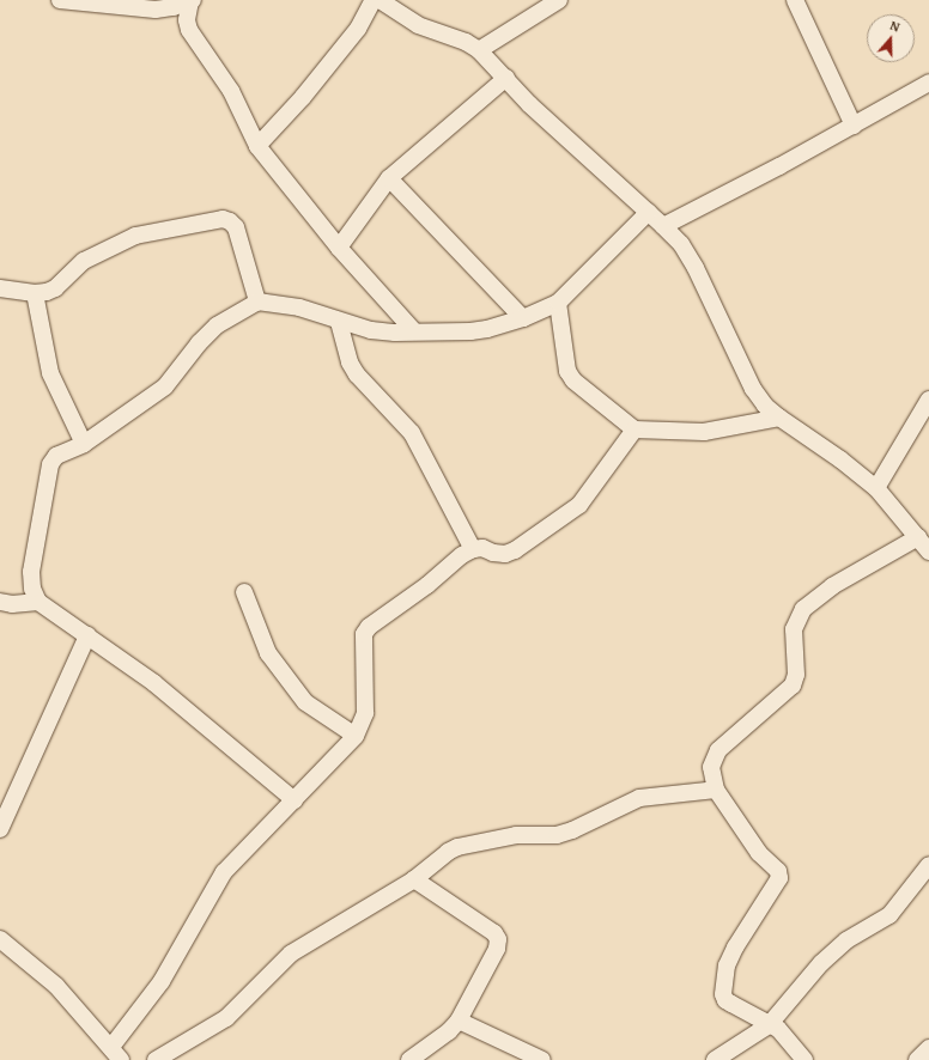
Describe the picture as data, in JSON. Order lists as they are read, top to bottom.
{
  "north": "top"
}
